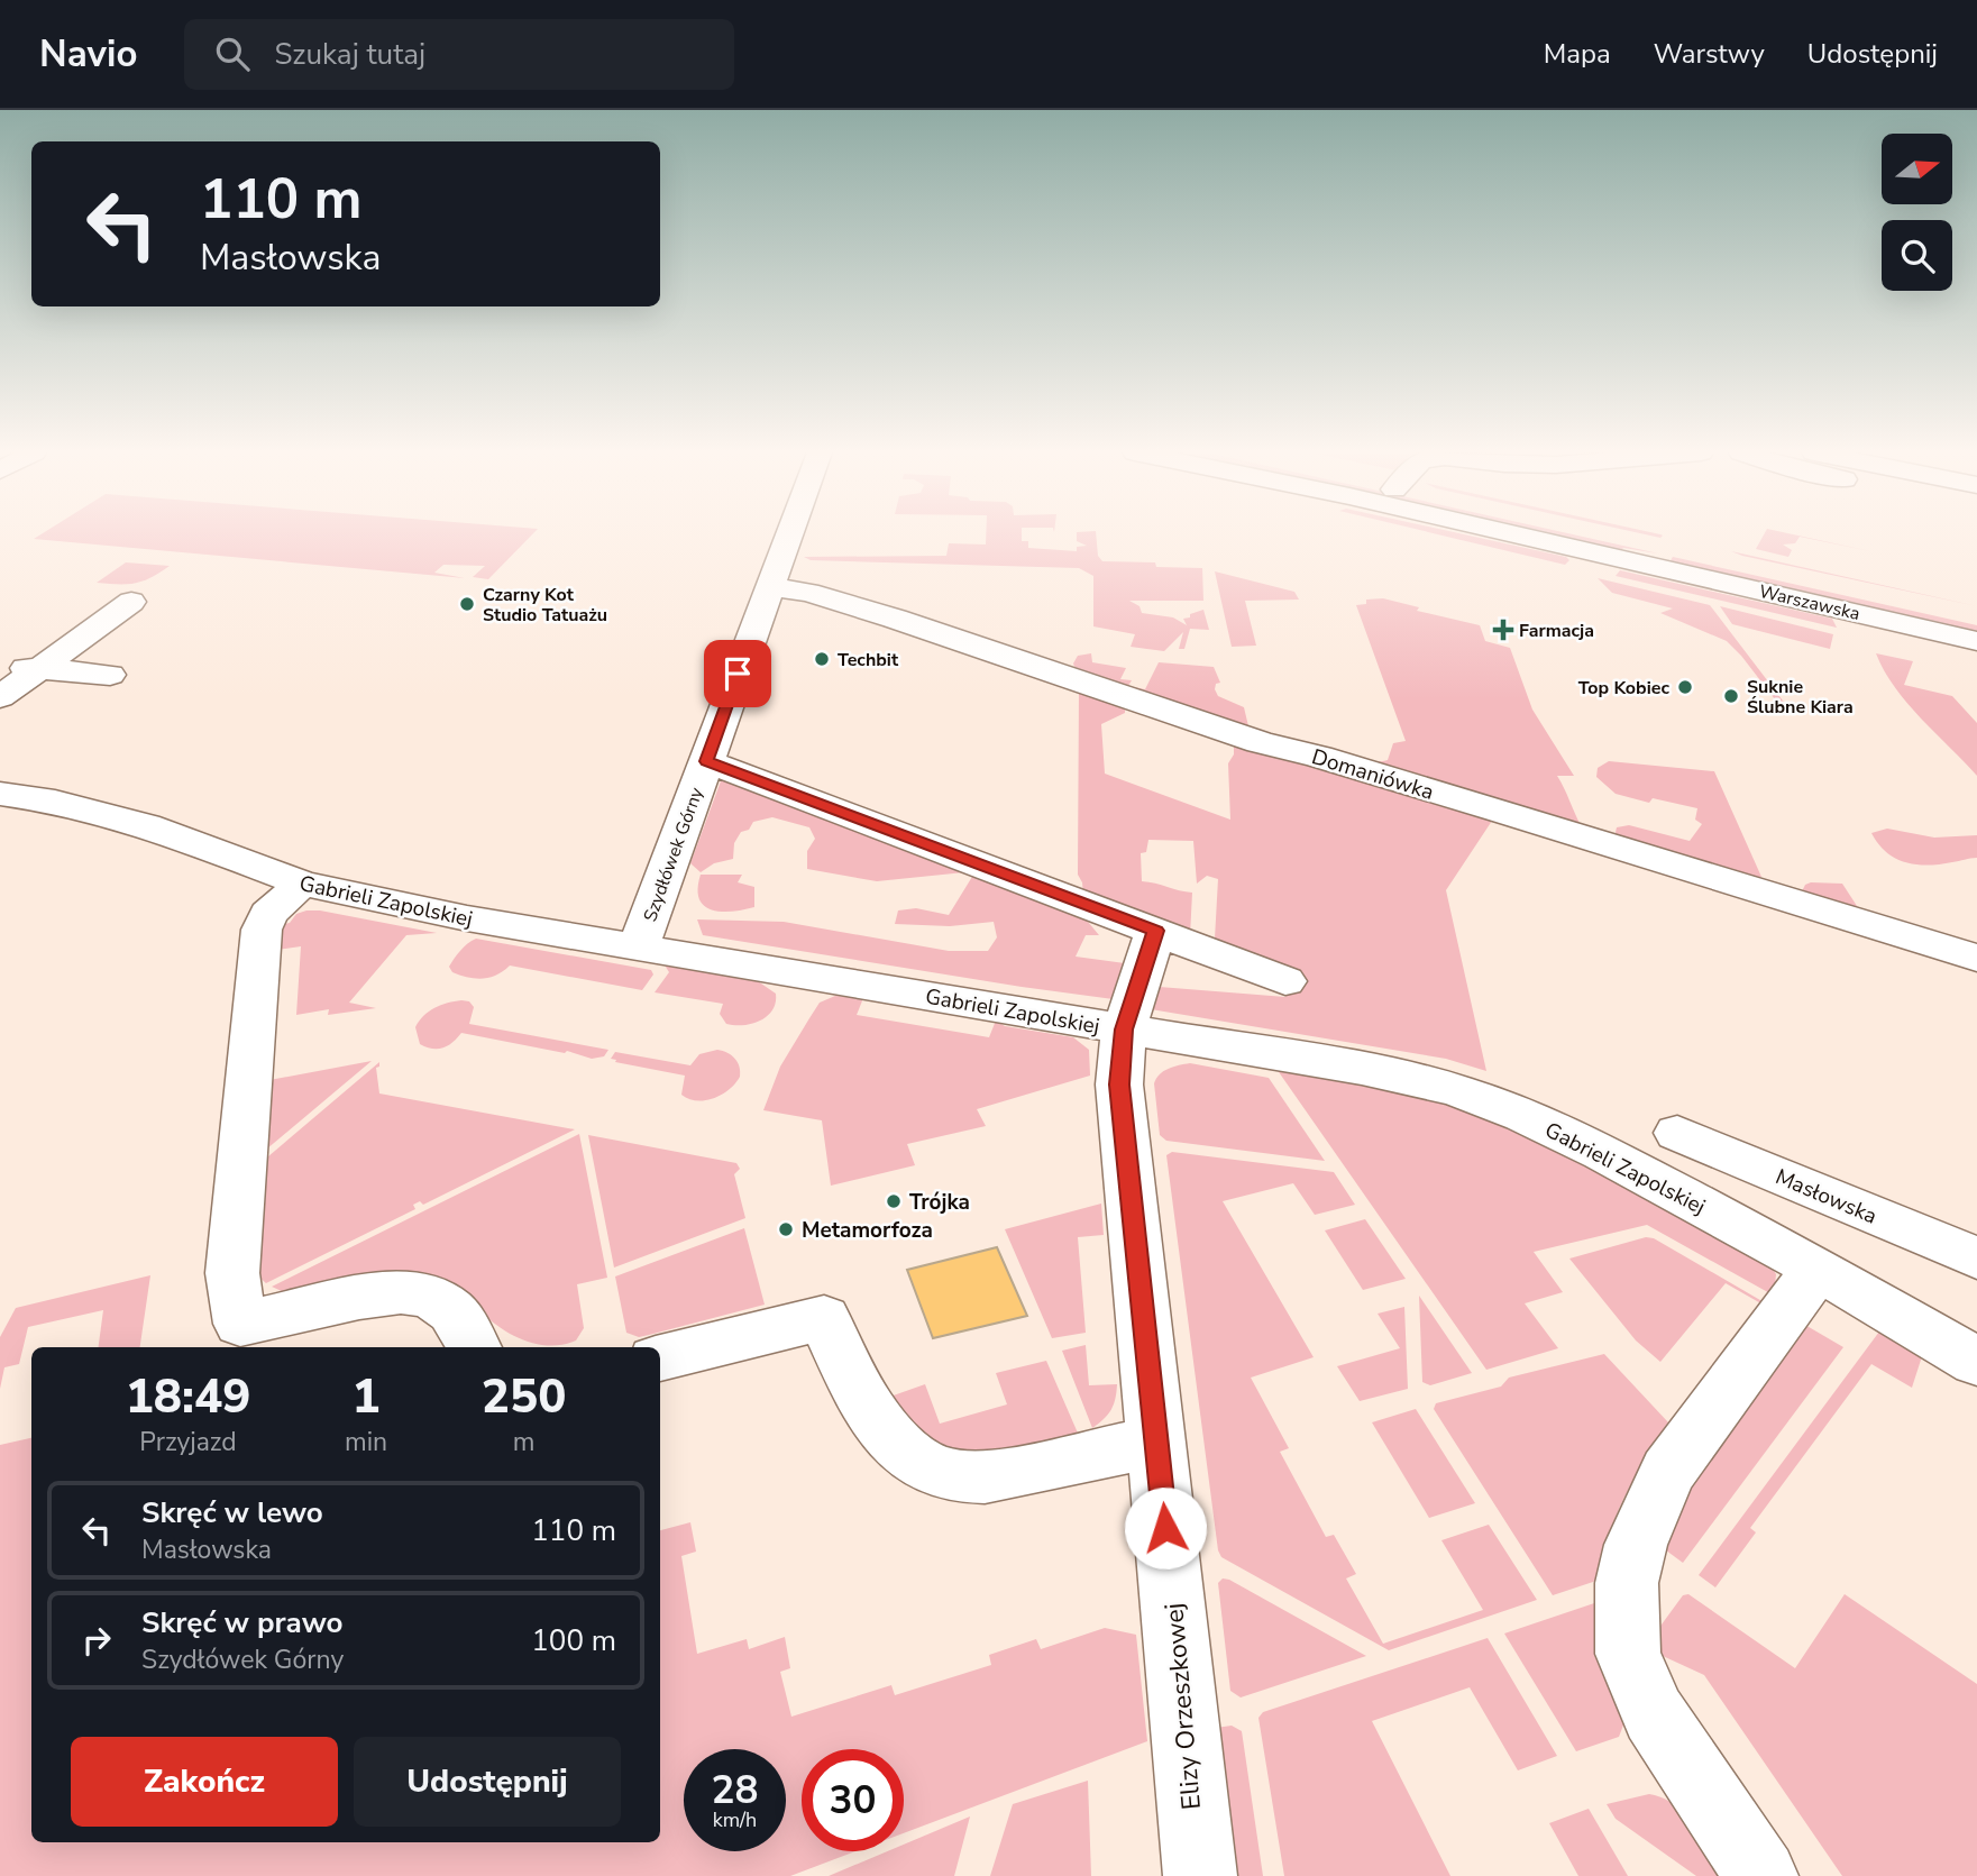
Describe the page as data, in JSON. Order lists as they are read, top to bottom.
{
  "streets": {
    "street": [
      "Warszawska",
      "Domaniówka",
      "Szydłówek Górny",
      "Gabrieli Zapolskiej",
      "Masłowska",
      "Elizy Orzeszkowej"
    ]
  },
  "crossings": [
    ["Domaniówka", "Szydłówek Górny"],
    ["Szydłówek Górny", "Gabrieli Zapolskiej"],
    ["Gabrieli Zapolskiej", "Elizy Orzeszkowej"]
  ],
  "places": {
    "other": [
      "Czarny Kot Studio Tatuażu",
      "Techbit",
      "Top Kobiec",
      "Suknie Ślubne Kiara",
      "Trójka",
      "Metamorfoza"
    ],
    "health": ["Farmacja"]
  },
  "north": "right",
  "page": {
    "header": "Navio",
    "search": "Szukaj tutaj",
    "nav": ["Mapa", "Warstwy", "Udostępnij"],
    "turn": ["110 m", "Masłowska"],
    "eta": [
      "18:49",
      "Przyjazd",
      "1",
      "min",
      "250",
      "m"
    ],
    "list": [
      {
        "name": "Skręć w lewo",
        "note": "Masłowska",
        "value": "110 m"
      },
      {
        "name": "Skręć w prawo",
        "note": "Szydłówek Górny",
        "value": "100 m"
      }
    ],
    "buttons": ["Zakończ", "Udostępnij"],
    "speed": "28 km/h",
    "limit": "30"
  }
}
